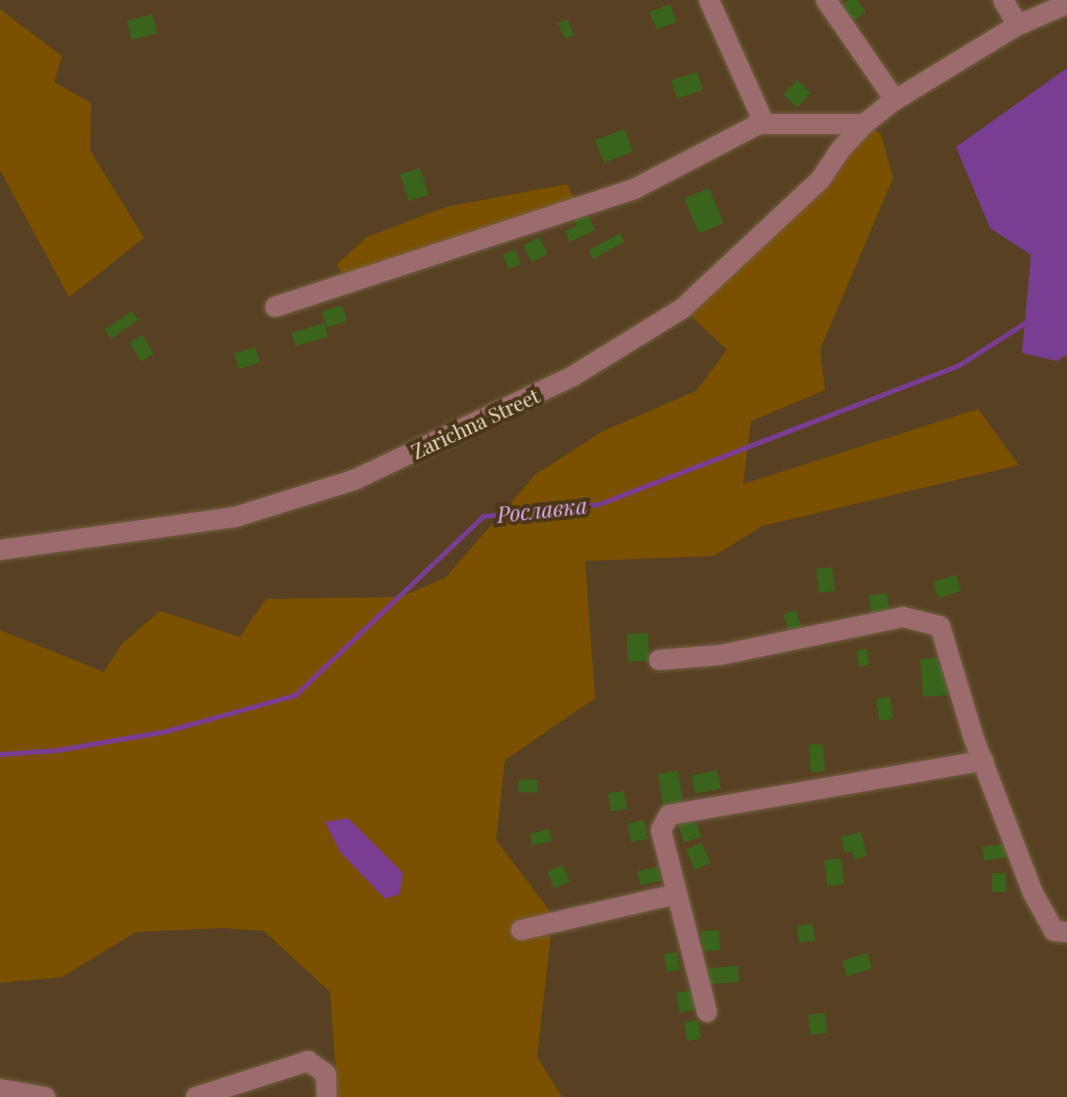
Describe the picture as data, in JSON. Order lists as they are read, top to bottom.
{
  "streets": {
    "street": ["Zarichna Street"]
  },
  "water": ["Рославка"]
}
